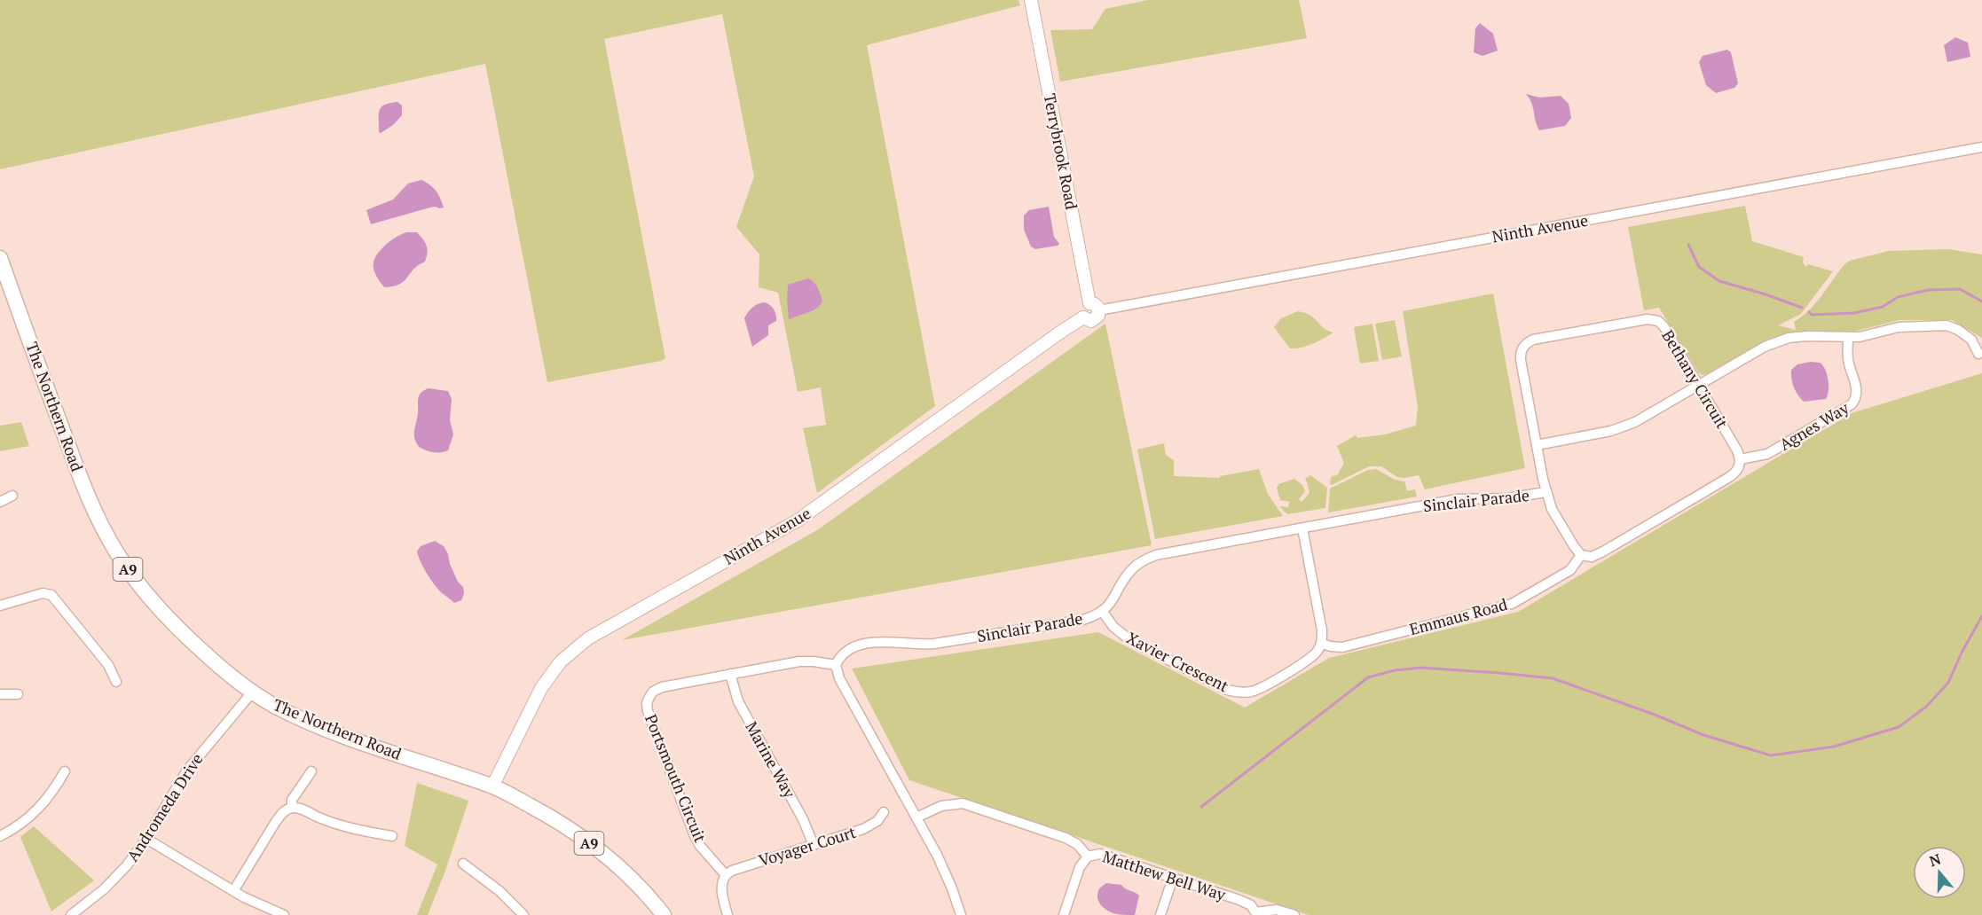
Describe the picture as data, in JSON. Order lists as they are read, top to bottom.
{
  "streets": {
    "highway": ["The Northern Road", "A9"],
    "main road": ["Terrybrook Road", "Ninth Avenue"],
    "street": [
      "Bethany Circuit",
      "Agnes Way",
      "Sinclair Parade",
      "Emmaus Road",
      "Xavier Crescent",
      "Marine Way",
      "Portsmouth Circuit",
      "Andromeda Drive",
      "Voyager Court",
      "Matthew Bell Way"
    ]
  },
  "crossings": [
    ["Terrybrook Road", "Ninth Avenue"],
    ["Ninth Avenue", "The Northern Road"],
    ["Bethany Circuit", "Agnes Way"],
    ["Bethany Circuit", "Sinclair Parade"],
    ["Bethany Circuit", "Emmaus Road"],
    ["The Northern Road", "Andromeda Drive"],
    ["Sinclair Parade", "Xavier Crescent"],
    ["Sinclair Parade", "Portsmouth Circuit"],
    ["Emmaus Road", "Xavier Crescent"],
    ["Marine Way", "Portsmouth Circuit"],
    ["Marine Way", "Voyager Court"],
    ["Portsmouth Circuit", "Voyager Court"]
  ],
  "north": "top"
}
